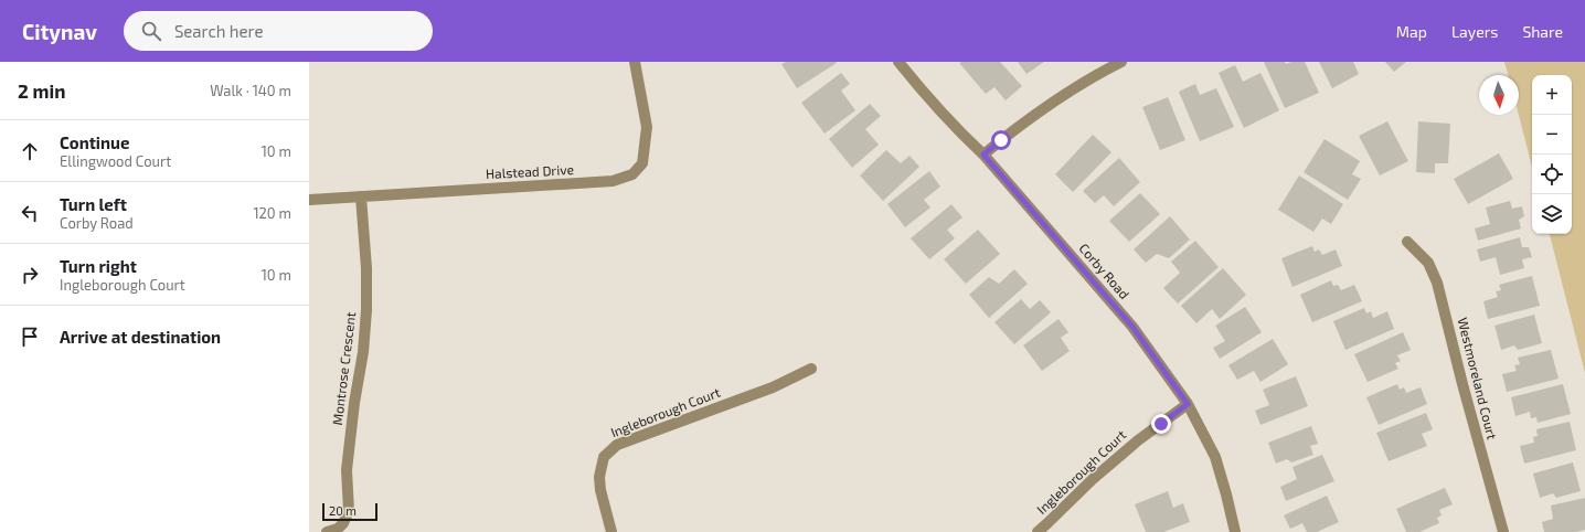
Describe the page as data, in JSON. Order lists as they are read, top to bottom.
{
  "streets": {
    "street": [
      "Halstead Drive",
      "Corby Road",
      "Montrose Crescent",
      "Westmoreland Court",
      "Ingleborough Court"
    ]
  },
  "crossings": [
    ["Halstead Drive", "Montrose Crescent"],
    ["Corby Road", "Ingleborough Court"]
  ],
  "scale_bar": "20 m",
  "north": "bottom",
  "page": {
    "header": "Citynav",
    "search": "Search here",
    "nav": ["Map", "Layers", "Share"],
    "heading": ["2 min", "Walk · 140 m"],
    "map_buttons": ["+", "−"],
    "list": [
      ["Continue", "Ellingwood Court", "10 m"],
      ["Turn left", "Corby Road", "120 m"],
      ["Turn right", "Ingleborough Court", "10 m"],
      "Arrive at destination"
    ],
    "scale": "20 m"
  }
}
